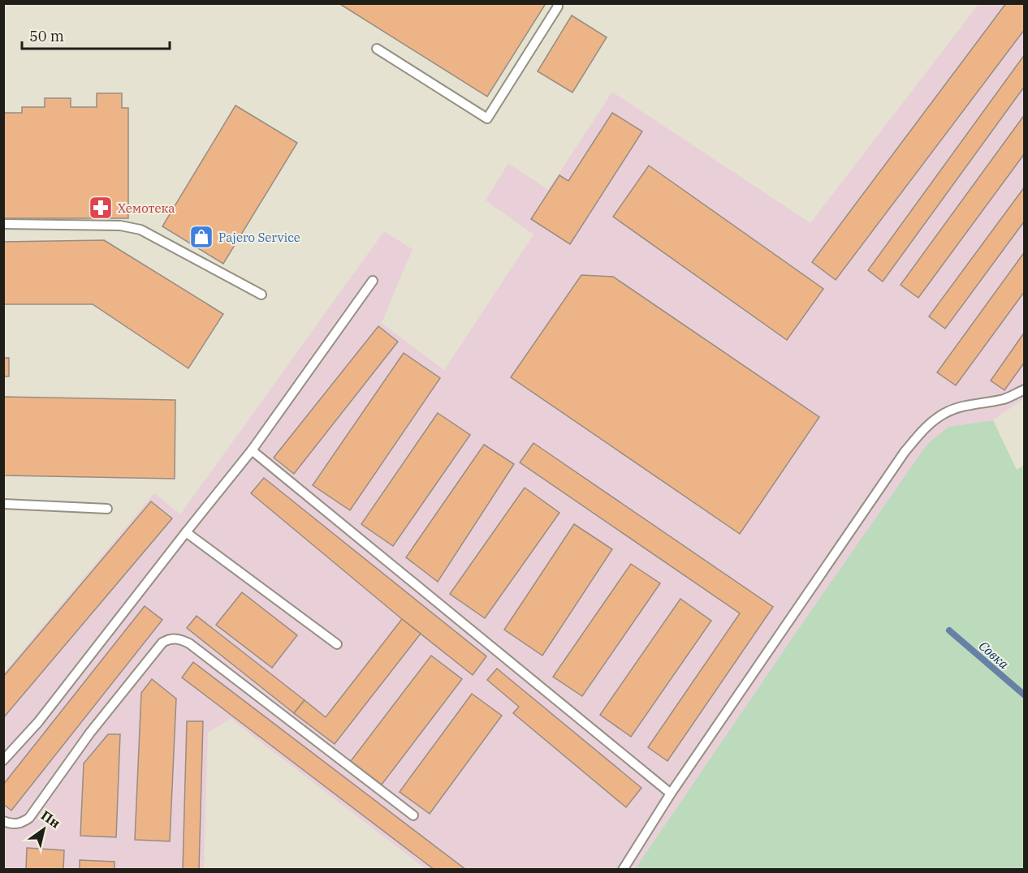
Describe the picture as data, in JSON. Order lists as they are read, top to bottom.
{
  "water": ["Совка"],
  "places": {
    "pharmacy": ["Хемотека"],
    "shop": ["Pajero Service"]
  },
  "scale_bar": "50 m",
  "north": "top right"
}
